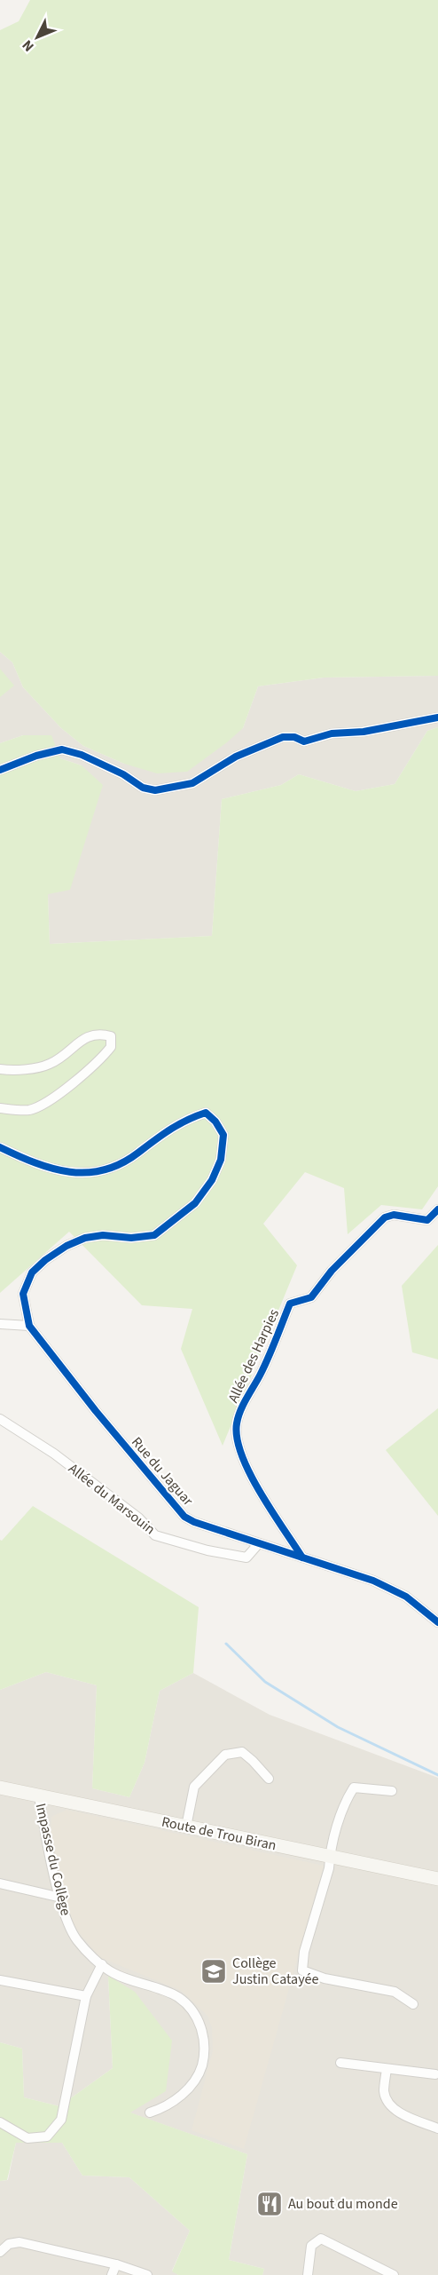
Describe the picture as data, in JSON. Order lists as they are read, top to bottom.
{
  "streets": {
    "main road": ["Route de Trou Biran"],
    "street": [
      "Allée des Harpies",
      "Rue du Jaguar",
      "Allée du Marsouin",
      "Impasse du Collège"
    ]
  },
  "crossings": [
    ["Allée des Harpies", "Rue du Jaguar"],
    ["Rue du Jaguar", "Allée du Marsouin"],
    ["Route de Trou Biran", "Impasse du Collège"]
  ],
  "places": {
    "school or university": ["Collège Justin Catayée"],
    "restaurant": ["Au bout du monde"]
  },
  "north": "bottom left"
}
